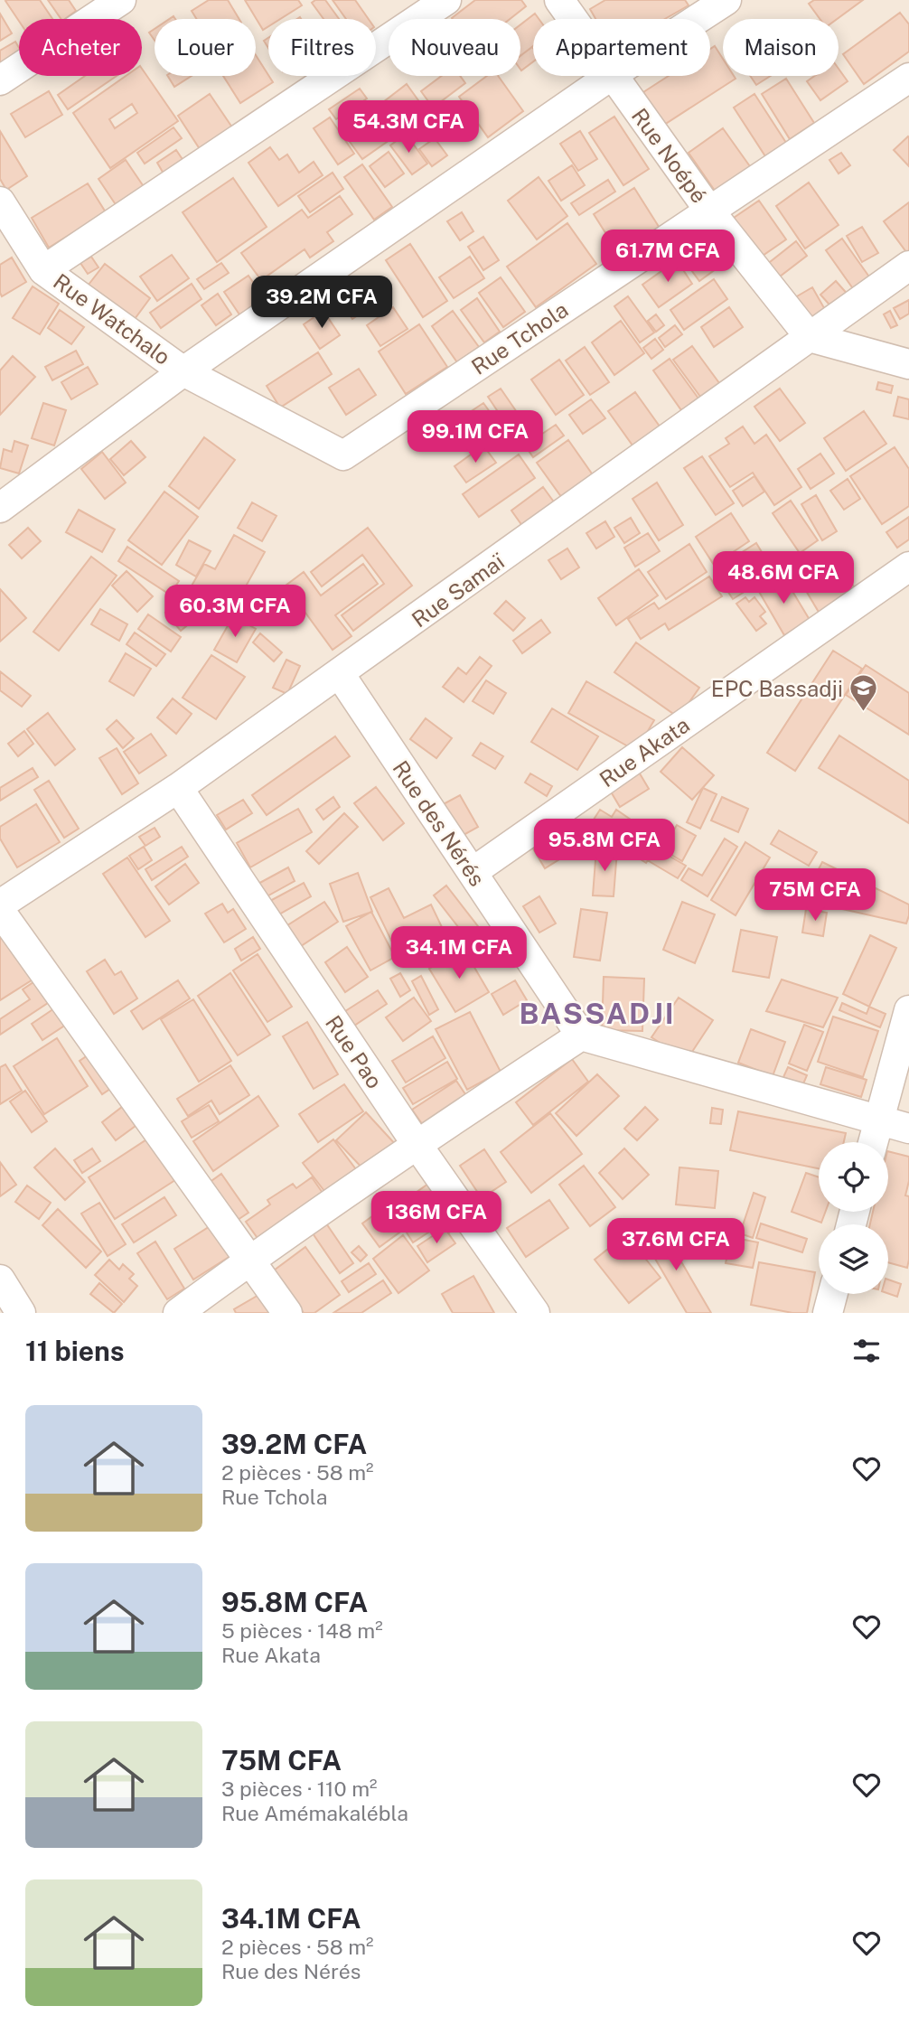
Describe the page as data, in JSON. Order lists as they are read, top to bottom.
{
  "streets": {
    "street": [
      "Rue Noépé",
      "Rue Watchalo",
      "Rue Tchola",
      "Rue Samaï",
      "Rue Akata",
      "Rue des Nérés",
      "Rue Pao"
    ]
  },
  "crossings": [
    ["Rue Noépé", "Rue Tchola"],
    ["Rue Noépé", "Rue Samaï"],
    ["Rue Watchalo", "Rue Tchola"],
    ["Rue Samaï", "Rue des Nérés"],
    ["Rue Samaï", "Rue Pao"],
    ["Rue Akata", "Rue des Nérés"]
  ],
  "districts": ["BASSADJI"],
  "places": {
    "school or university": ["EPC Bassadji"]
  },
  "page": {
    "chip": [
      "Acheter",
      "Louer",
      "Filtres",
      "Nouveau",
      "Appartement",
      "Maison"
    ],
    "price": [
      "54.3M CFA",
      "61.7M CFA",
      "39.2M CFA",
      "99.1M CFA",
      "48.6M CFA",
      "60.3M CFA",
      "95.8M CFA",
      "75M CFA",
      "34.1M CFA",
      "136M CFA",
      "37.6M CFA"
    ],
    "heading": "11 biens",
    "list": [
      {
        "name": "39.2M CFA",
        "note": "2 pièces · 58 m² · Rue Tchola"
      },
      {
        "name": "95.8M CFA",
        "note": "5 pièces · 148 m² · Rue Akata"
      },
      {
        "name": "75M CFA",
        "note": "3 pièces · 110 m² · Rue Amémakalébla"
      },
      {
        "name": "34.1M CFA",
        "note": "2 pièces · 58 m² · Rue des Nérés"
      }
    ]
  }
}
